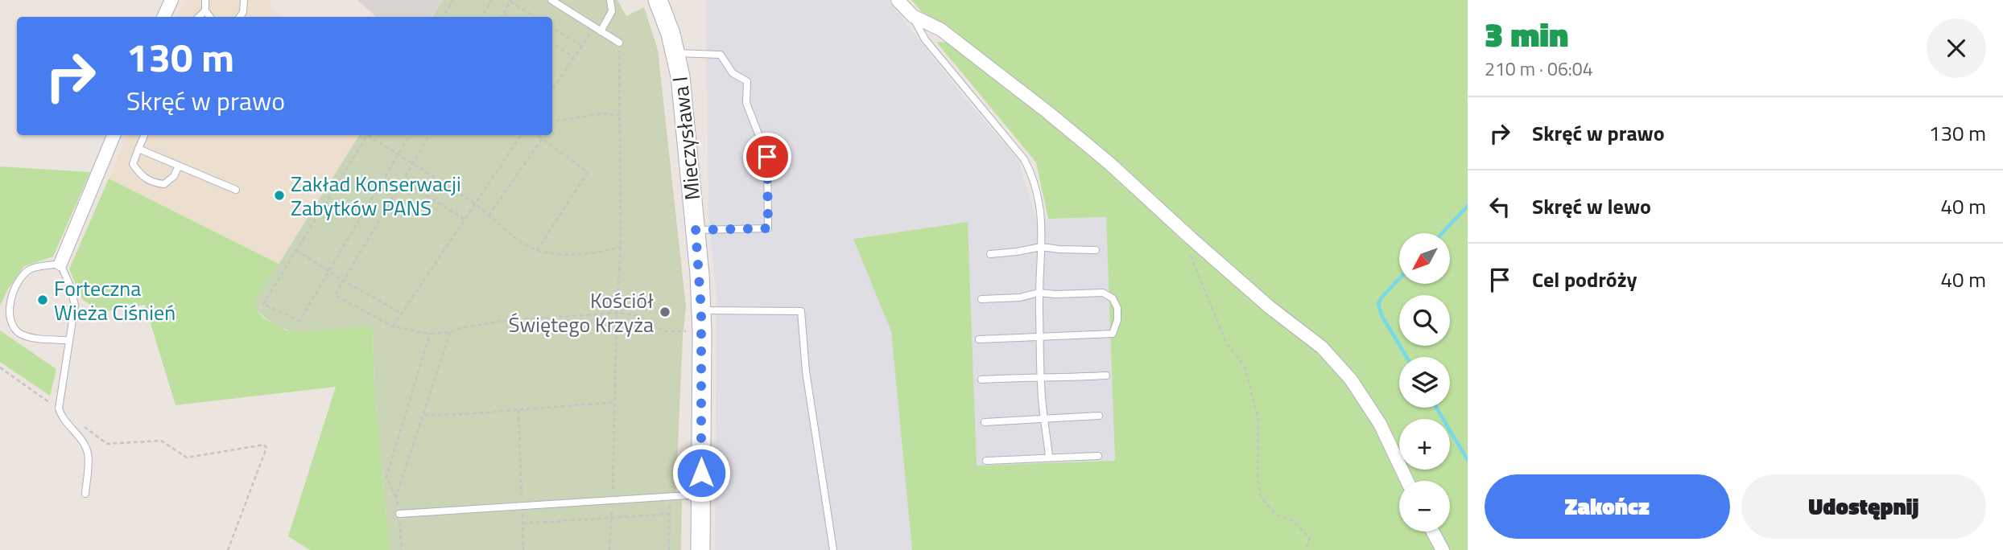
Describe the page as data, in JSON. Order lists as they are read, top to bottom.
{
  "streets": {
    "main road": ["Mieczysława I"]
  },
  "places": ["Zakład Konserwacji Zabytków PANS", "Forteczna Wieża Ciśnień", "Kościół Świętego Krzyża"],
  "north": "bottom left",
  "page": {
    "heading": ["3 min", "210 m · 06:04"],
    "turn": ["130 m", "Skręć w prawo"],
    "list": [
      {
        "name": "Skręć w prawo",
        "value": "130 m"
      },
      {
        "name": "Skręć w lewo",
        "value": "40 m"
      },
      {
        "name": "Cel podróży",
        "value": "40 m"
      }
    ],
    "map_buttons": ["+", "−"],
    "buttons": ["Zakończ", "Udostępnij"]
  }
}
